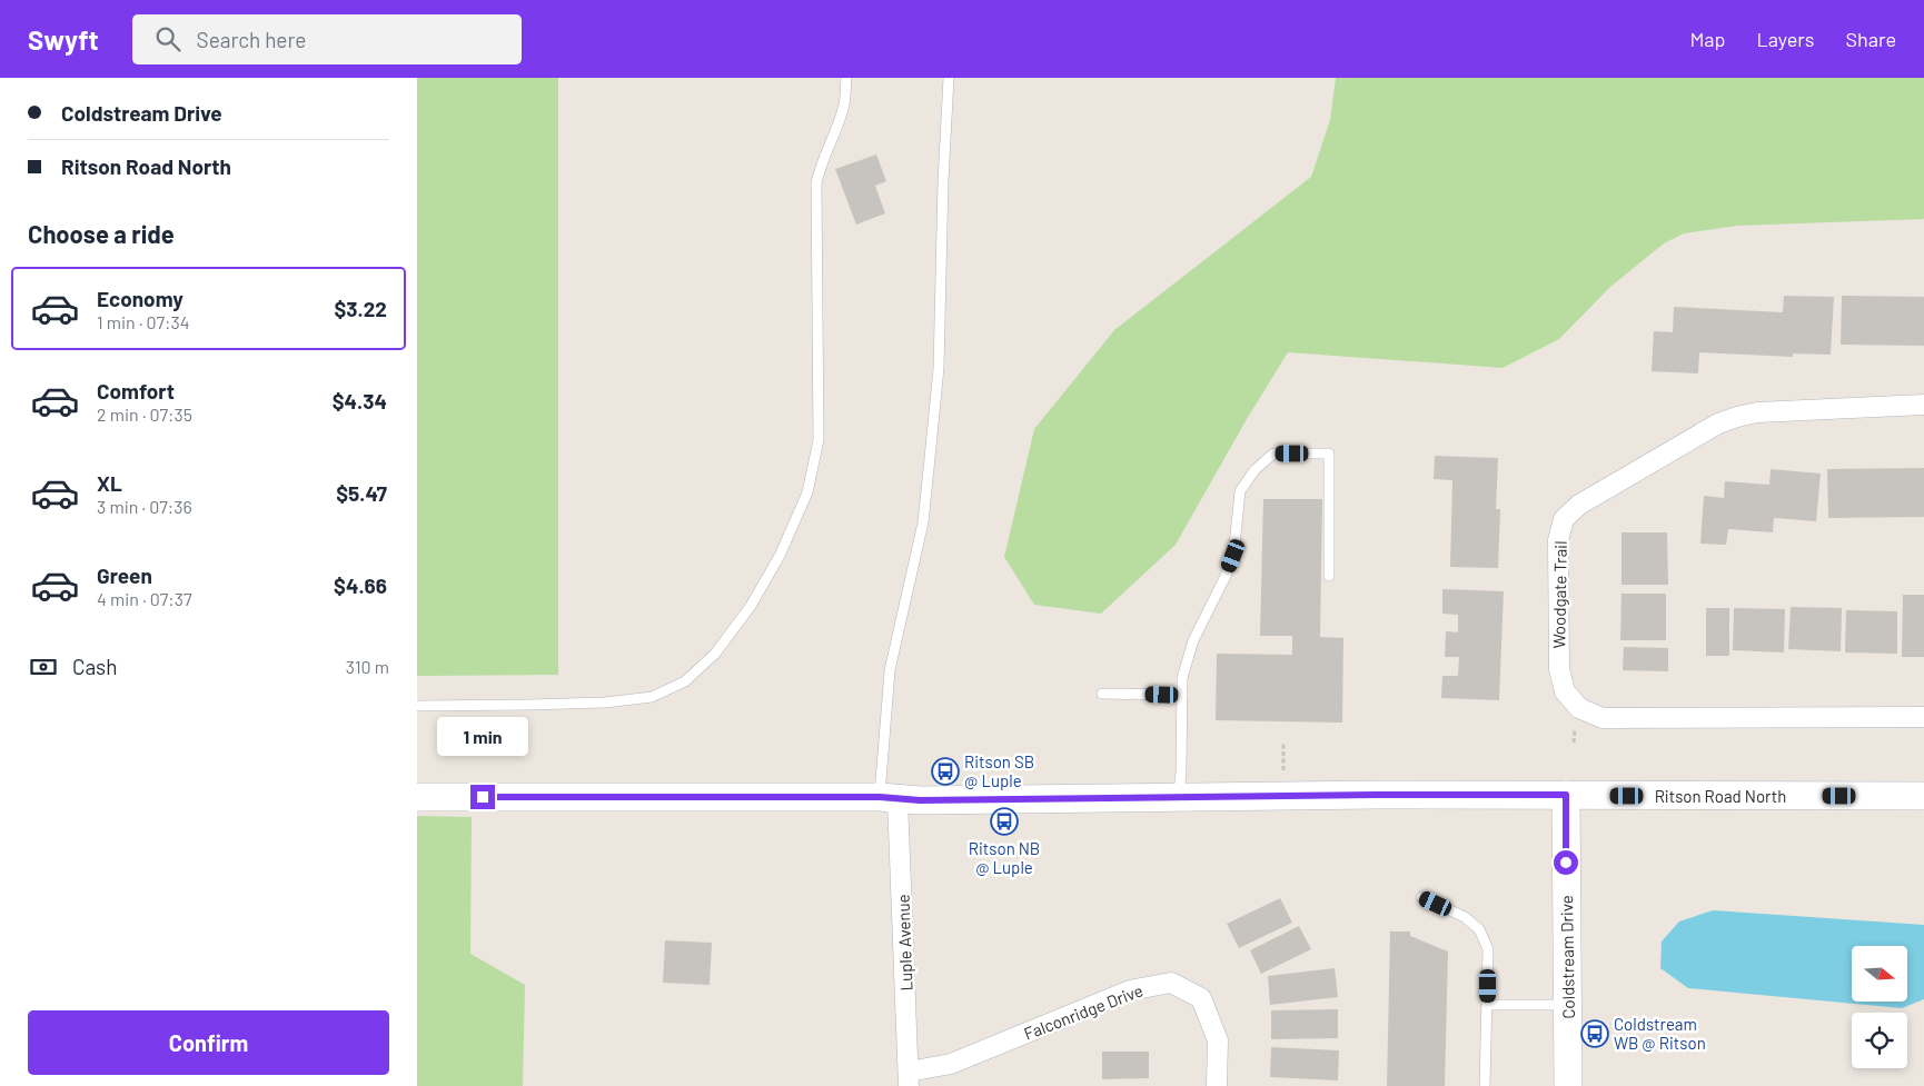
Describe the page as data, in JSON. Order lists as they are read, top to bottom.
{
  "streets": {
    "main road": ["Ritson Road North", "Coldstream Drive"],
    "street": ["Woodgate Trail", "Luple Avenue", "Falconridge Drive"]
  },
  "crossings": [
    ["Ritson Road North", "Luple Avenue"],
    ["Ritson Road North", "Coldstream Drive"],
    ["Luple Avenue", "Falconridge Drive"]
  ],
  "places": {
    "bus stop": ["Ritson SB @ Luple", "Ritson NB @ Luple", "Coldstream WB @ Ritson"]
  },
  "north": "right",
  "page": {
    "header": "Swyft",
    "search": "Search here",
    "nav": ["Map", "Layers", "Share"],
    "banner": ["Coldstream Drive", "Ritson Road North"],
    "heading": "Choose a ride",
    "list": [
      {
        "name": "Economy",
        "note": "1 min · 07:34",
        "value": "$3.22"
      },
      {
        "name": "Comfort",
        "note": "2 min · 07:35",
        "value": "$4.34"
      },
      {
        "name": "XL",
        "note": "3 min · 07:36",
        "value": "$5.47"
      },
      {
        "name": "Green",
        "note": "4 min · 07:37",
        "value": "$4.66"
      }
    ],
    "pay": ["Cash", "310 m"],
    "bubble": "1 min",
    "buttons": "Confirm"
  }
}
